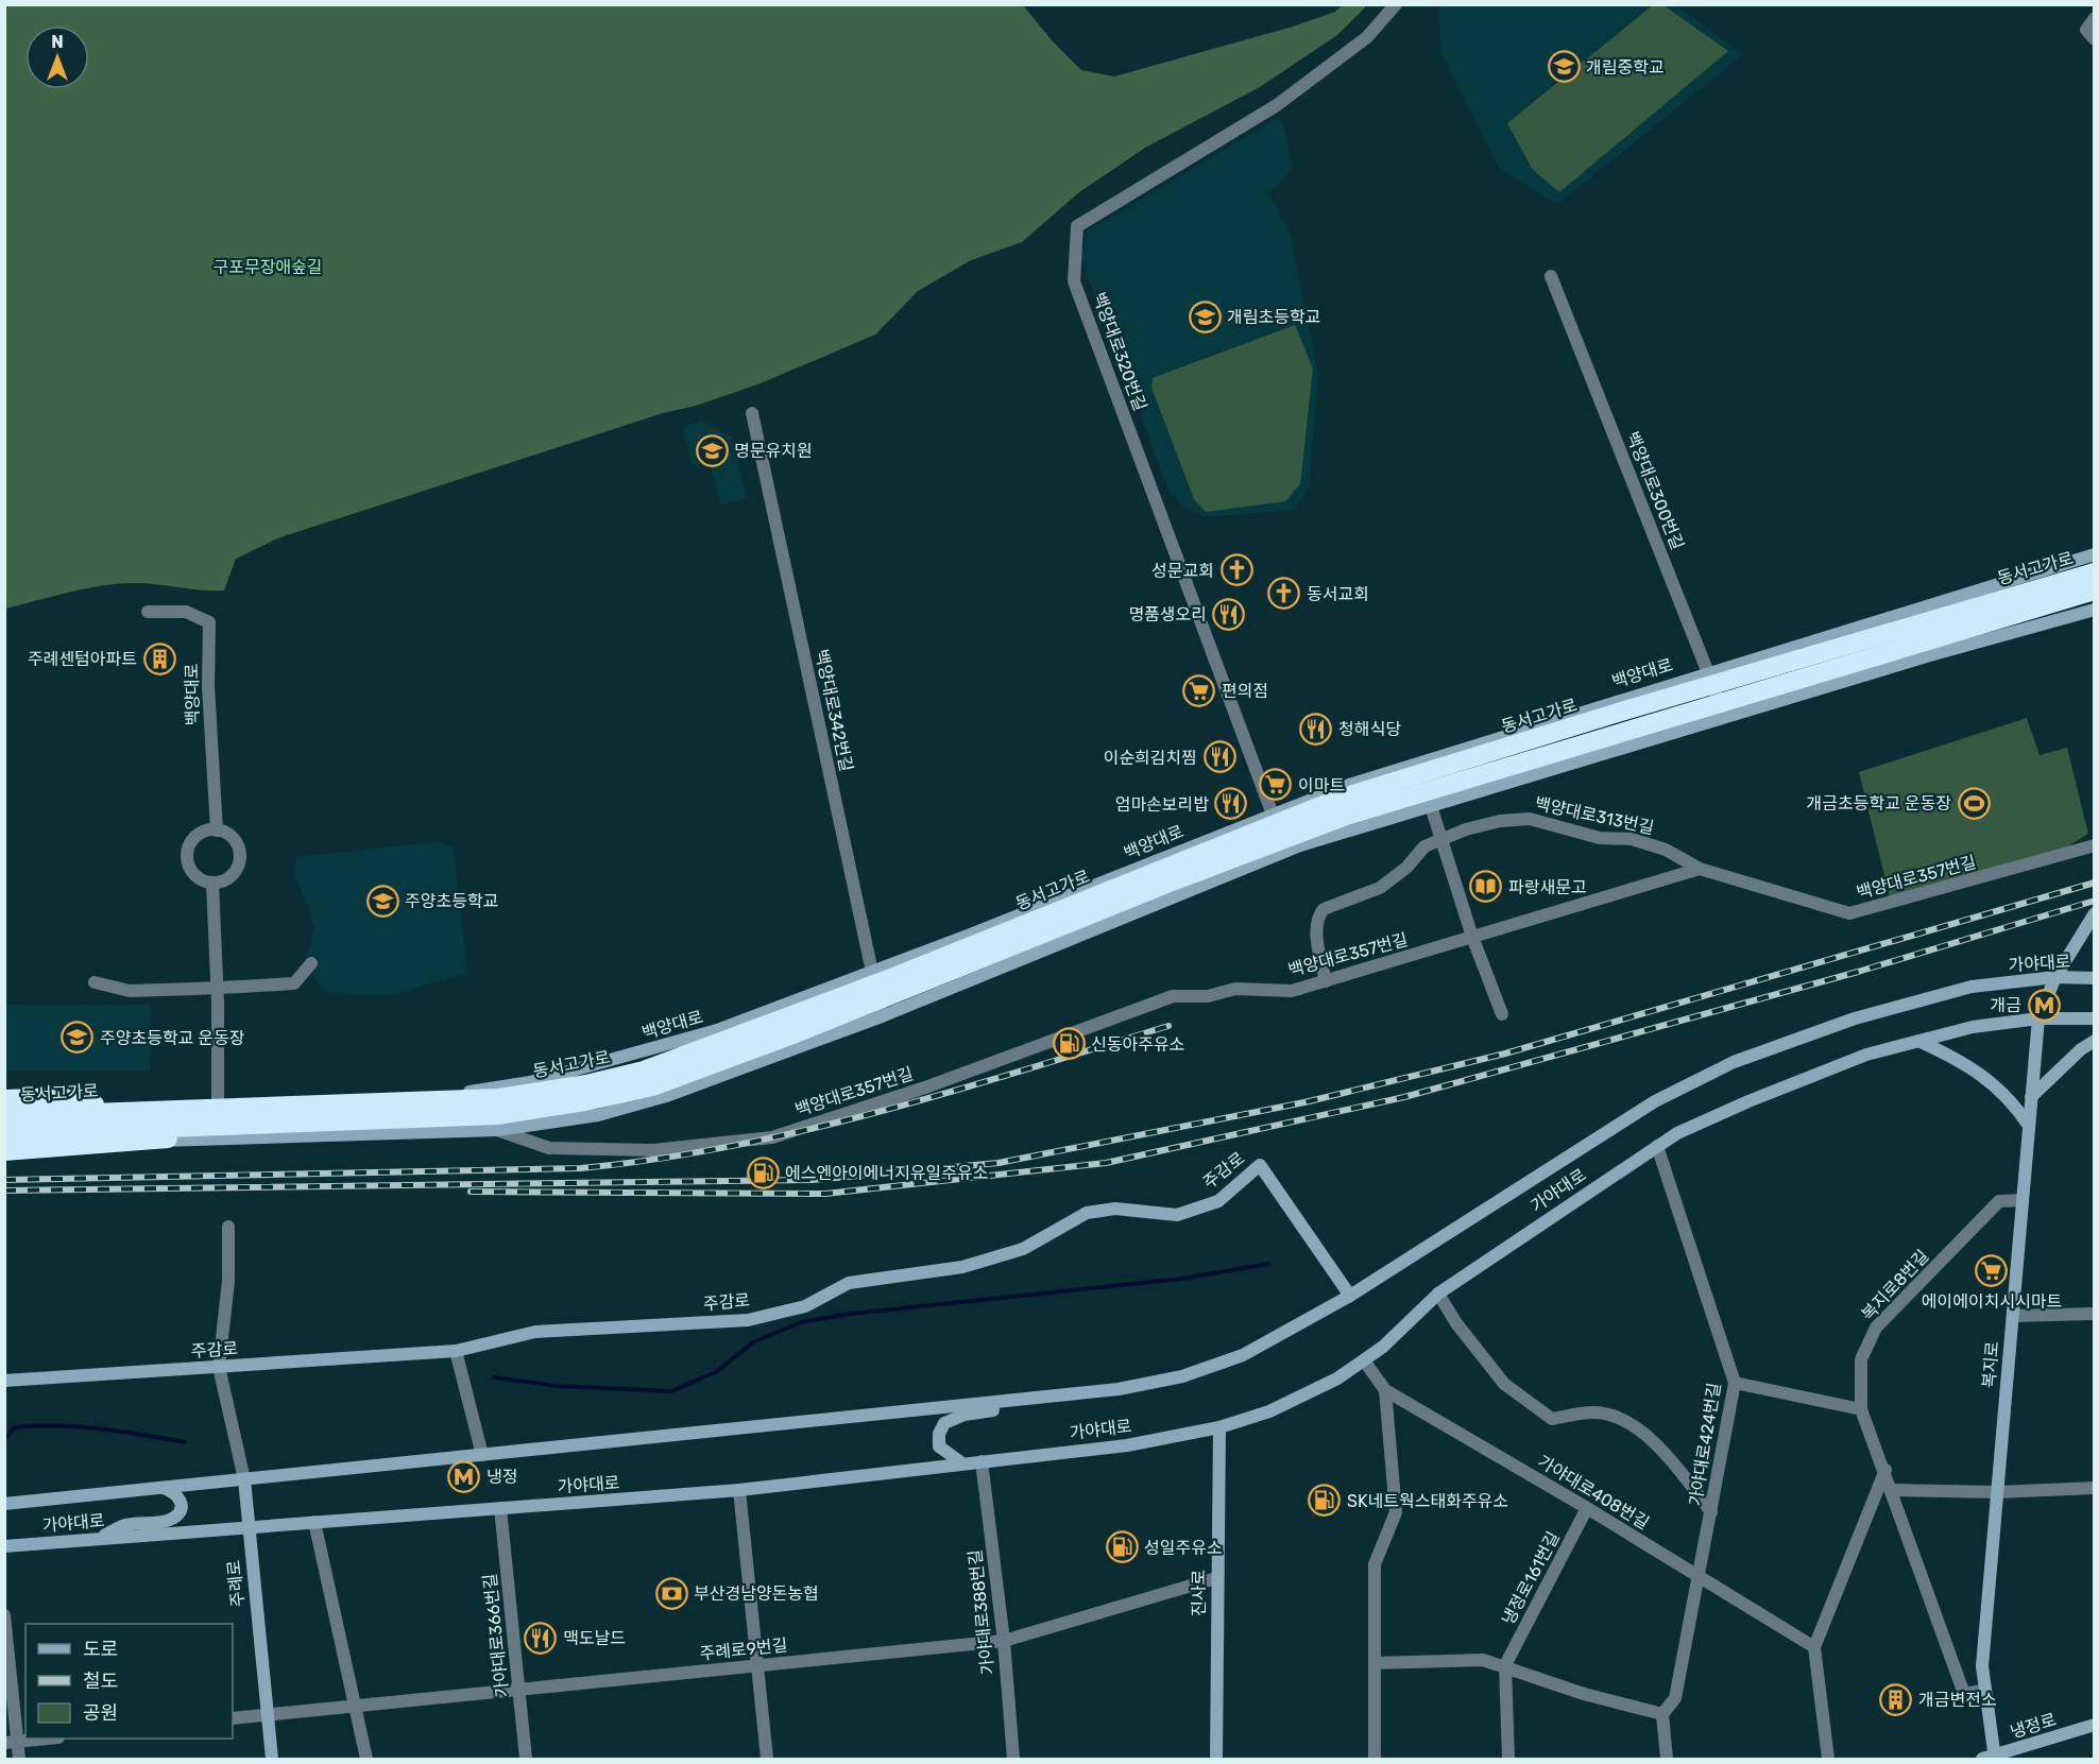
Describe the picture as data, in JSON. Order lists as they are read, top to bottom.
{
  "streets": {
    "highway": ["동서고가로"],
    "main road": [
      "백양대로",
      "가야대로",
      "주감로",
      "복지로",
      "주례로",
      "진사로",
      "냉정로"
    ],
    "street": [
      "백양대로320번길",
      "백양대로300번길",
      "백양대로342번길",
      "백양대로313번길",
      "백양대로357번길",
      "복지로8번길",
      "가야대로424번길",
      "가야대로408번길",
      "냉정로161번길",
      "가야대로388번길",
      "가야대로366번길",
      "주례로9번길"
    ]
  },
  "crossings": [
    ["백양대로320번길", "백양대로"],
    ["백양대로300번길", "백양대로"],
    ["백양대로", "백양대로342번길"],
    ["백양대로313번길", "백양대로357번길"],
    ["가야대로", "주감로"],
    ["가야대로", "복지로"],
    ["가야대로", "가야대로424번길"],
    ["가야대로", "가야대로408번길"],
    ["가야대로", "주례로"],
    ["가야대로", "진사로"],
    ["가야대로", "가야대로388번길"],
    ["가야대로", "가야대로366번길"],
    ["복지로8번길", "복지로"],
    ["복지로", "냉정로"],
    ["가야대로424번길", "가야대로408번길"],
    ["가야대로408번길", "냉정로161번길"],
    ["주례로", "주례로9번길"],
    ["진사로", "주례로9번길"],
    ["가야대로388번길", "주례로9번길"],
    ["가야대로366번길", "주례로9번길"]
  ],
  "parks": ["구포무장애숲길"],
  "places": {
    "school or university": [
      "개림중학교",
      "개림초등학교",
      "명문유치원",
      "주양초등학교",
      "주양초등학교 운동장"
    ],
    "church": ["성문교회", "동서교회"],
    "restaurant": [
      "명품생오리",
      "청해식당",
      "이순희김치찜",
      "엄마손보리밥",
      "맥도날드"
    ],
    "building": ["주례센텀아파트", "개금변전소"],
    "supermarket": ["편의점", "이마트", "에이에이치시시마트"],
    "sports": ["개금초등학교 운동장"],
    "library": ["파랑새문고"],
    "metro station": ["개금", "냉정"],
    "fuel station": [
      "신동아주유소",
      "에스엔아이에너지유일주유소",
      "SK네트웍스태화주유소",
      "성일주유소"
    ],
    "bank": ["부산경남양돈농협"]
  },
  "legend": ["도로", "철도", "공원"],
  "north": "top"
}
